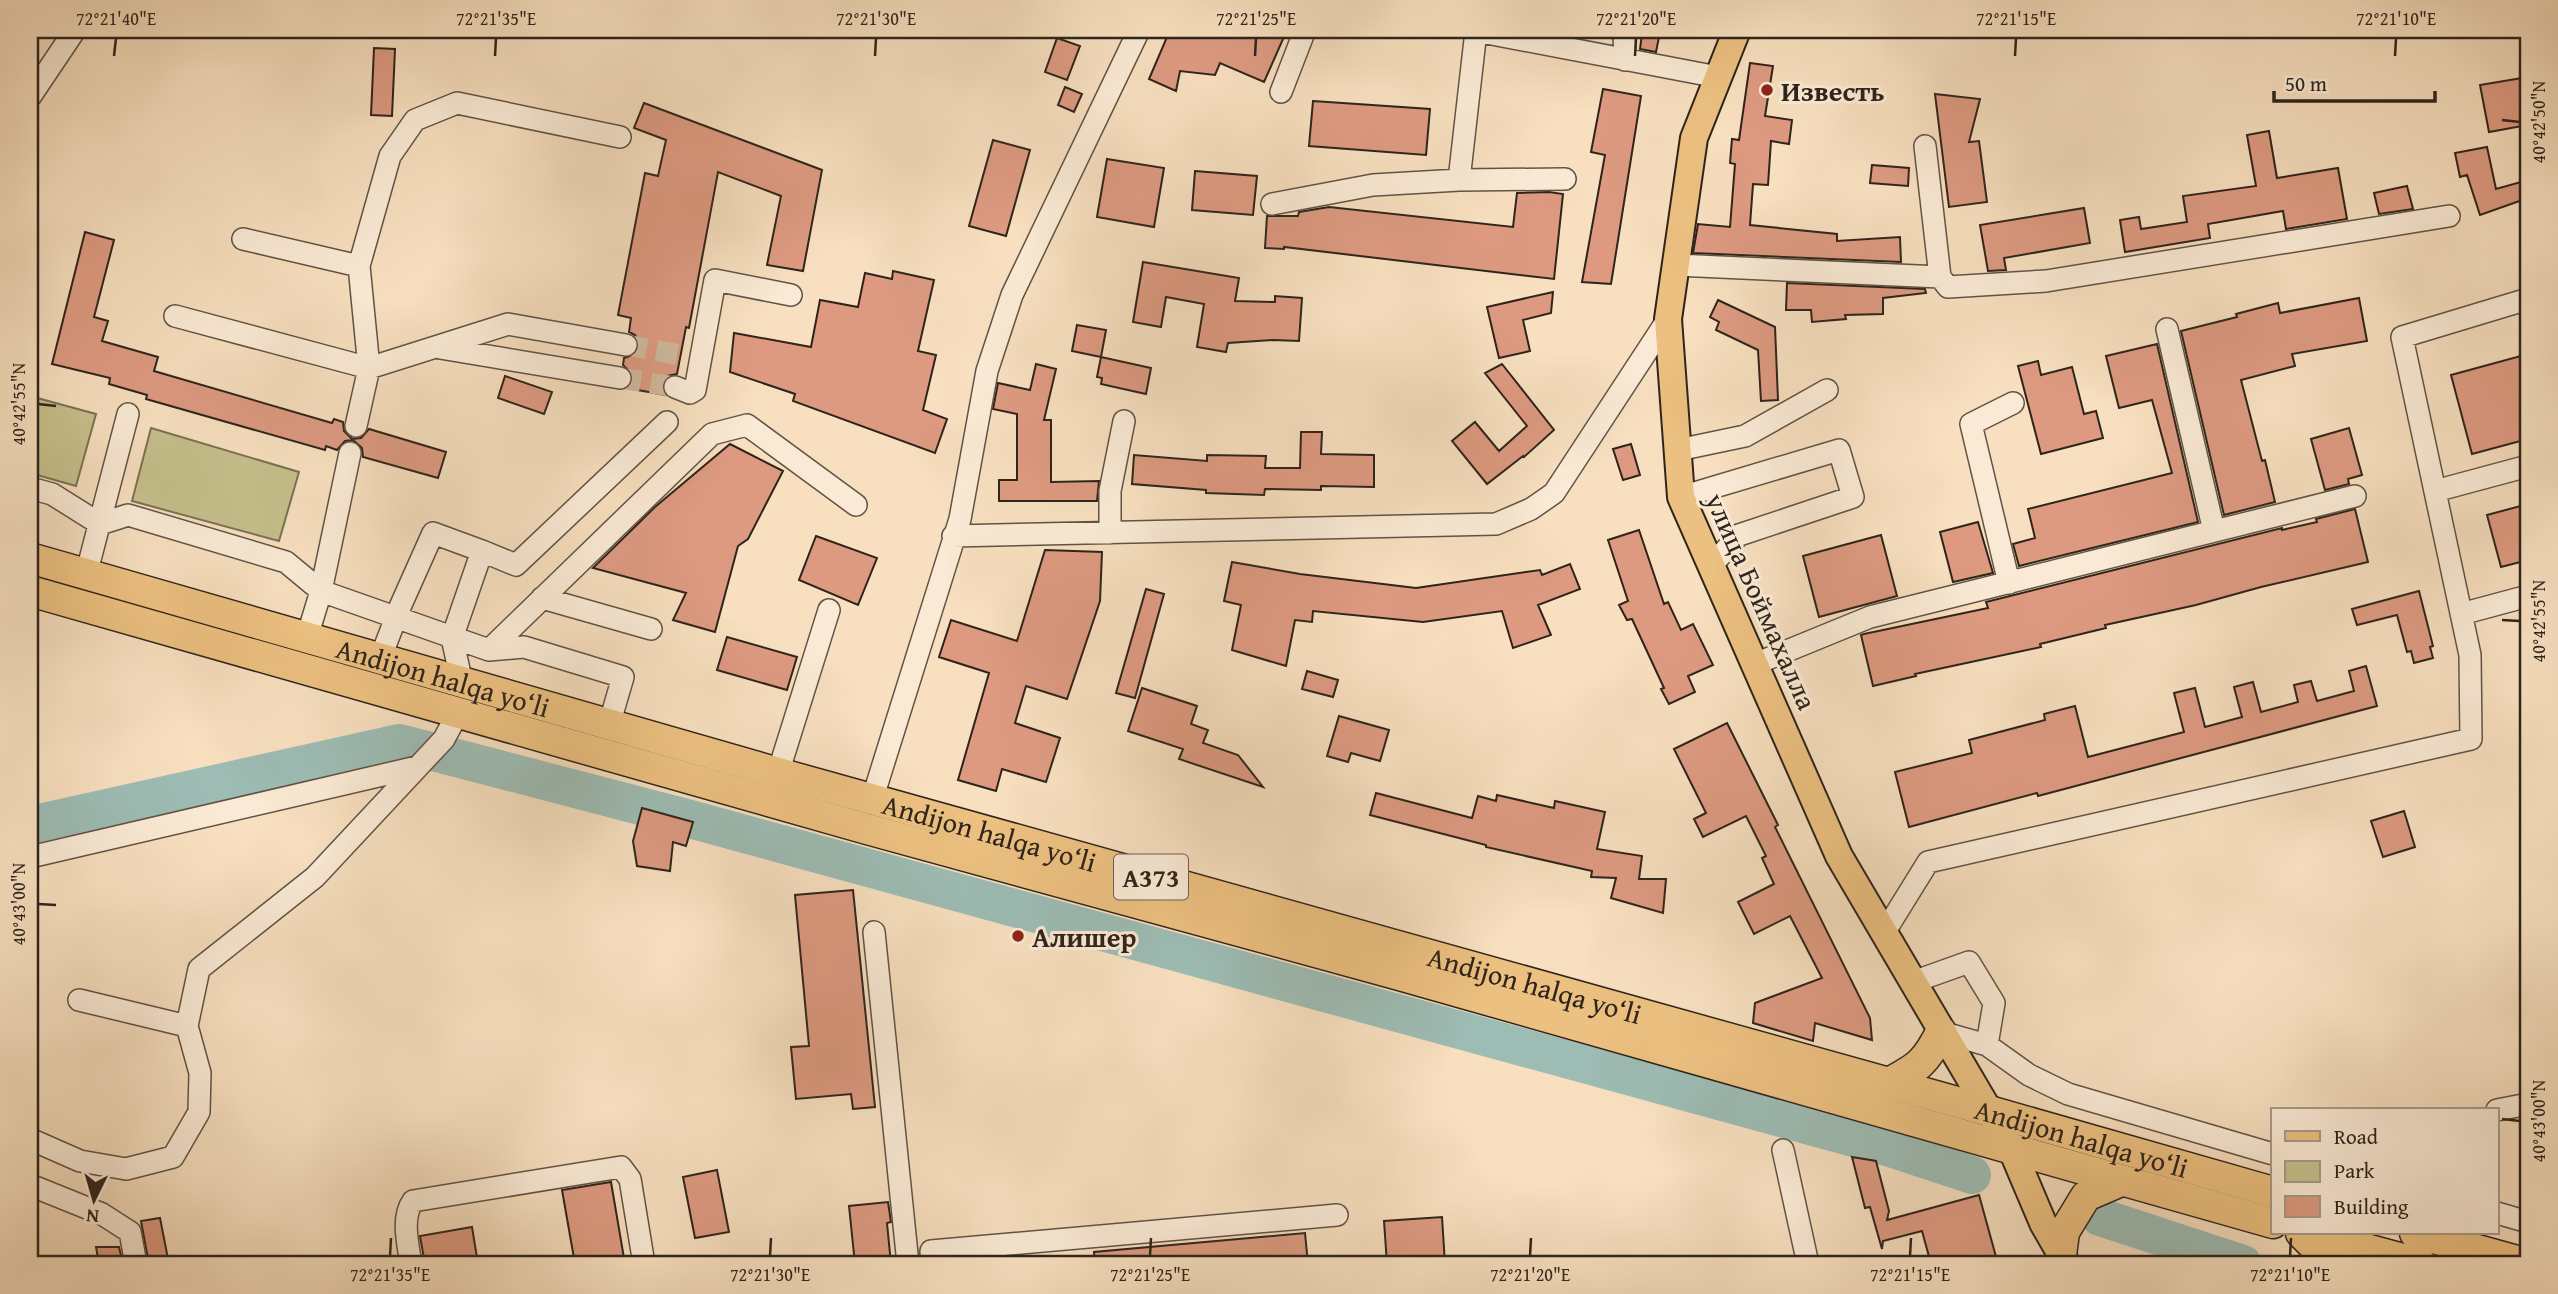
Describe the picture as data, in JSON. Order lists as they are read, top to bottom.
{
  "streets": {
    "highway": ["Andijon halqa yo‘li", "A373"],
    "main road": ["улица Боймахалла"]
  },
  "crossings": [
    ["улица Боймахалла", "Andijon halqa yo‘li"]
  ],
  "places": ["Известь", "Алишер"],
  "legend": ["Road", "Park", "Building"],
  "scale_bar": "50 m",
  "north": "bottom",
  "coordinates": [
    "72°21'40\"E",
    "72°21'35\"E",
    "72°21'30\"E",
    "72°21'25\"E",
    "72°21'20\"E",
    "72°21'15\"E",
    "72°21'10\"E",
    "40°42'50\"N",
    "40°42'55\"N",
    "40°43'00\"N"
  ]
}
